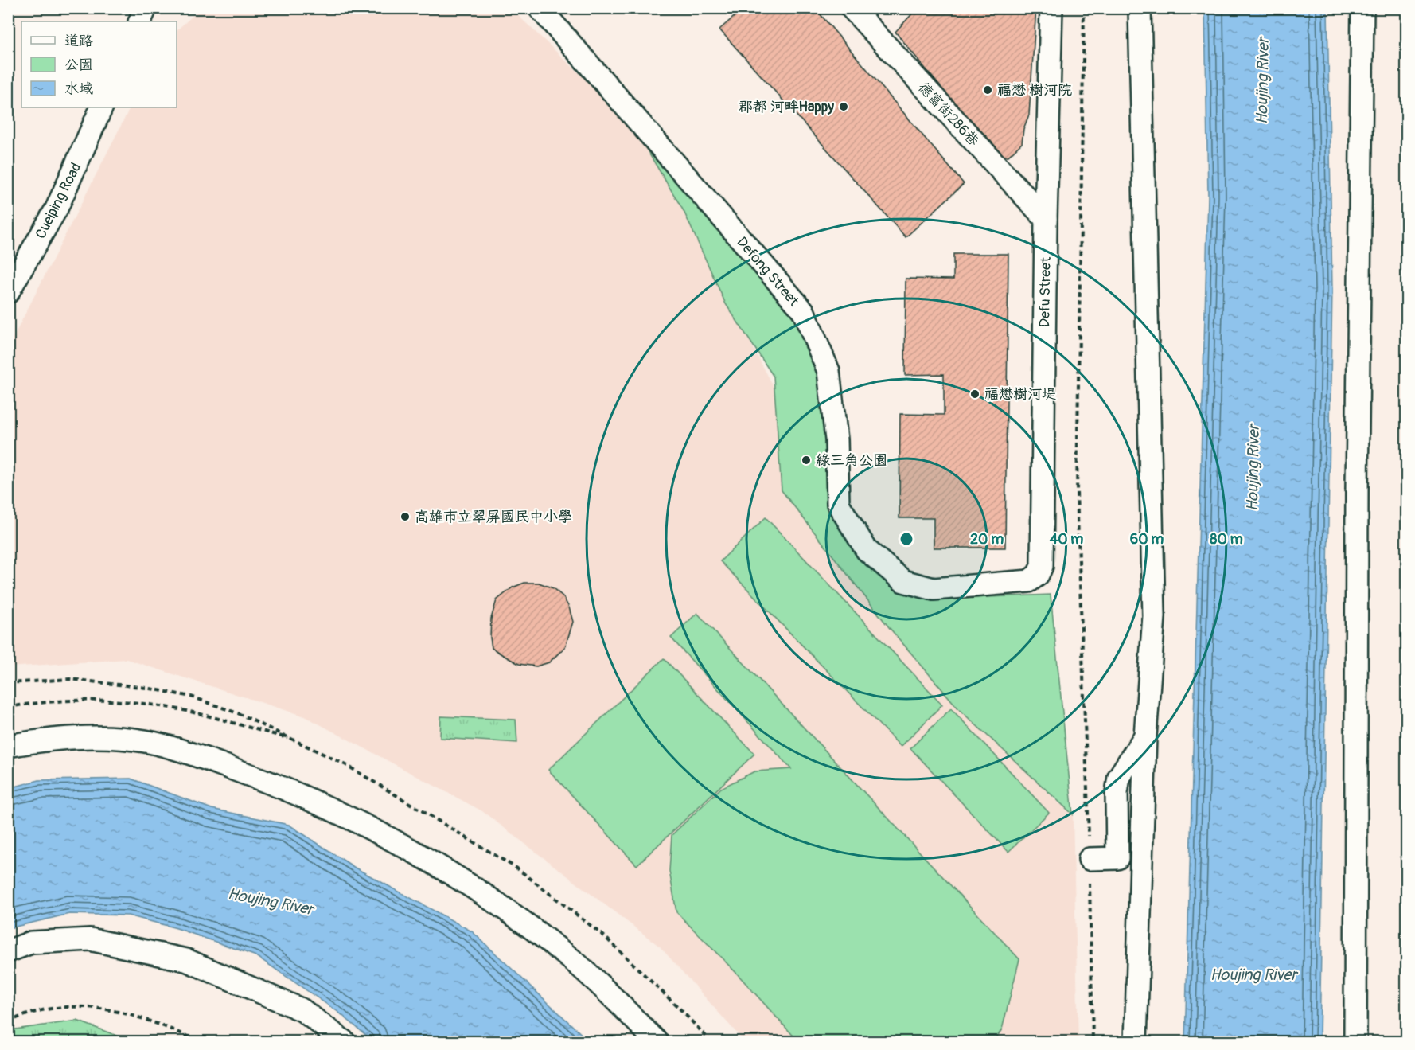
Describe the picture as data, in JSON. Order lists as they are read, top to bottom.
{
  "streets": {
    "street": [
      "德富街286巷",
      "Cueiping Road",
      "Defong Street",
      "Defu Street"
    ]
  },
  "crossings": [
    ["德富街286巷", "Defu Street"],
    ["Defong Street", "Defu Street"]
  ],
  "water": ["Houjing River"],
  "places": [
    "福懋 樹河院",
    "郡都 河畔Happy",
    "福懋樹河堤",
    "綠三角公園",
    "高雄市立翠屏國民中小學"
  ],
  "legend": ["道路", "公園", "水域"],
  "rings": [
    "20 m",
    "40 m",
    "60 m",
    "80 m"
  ]
}
